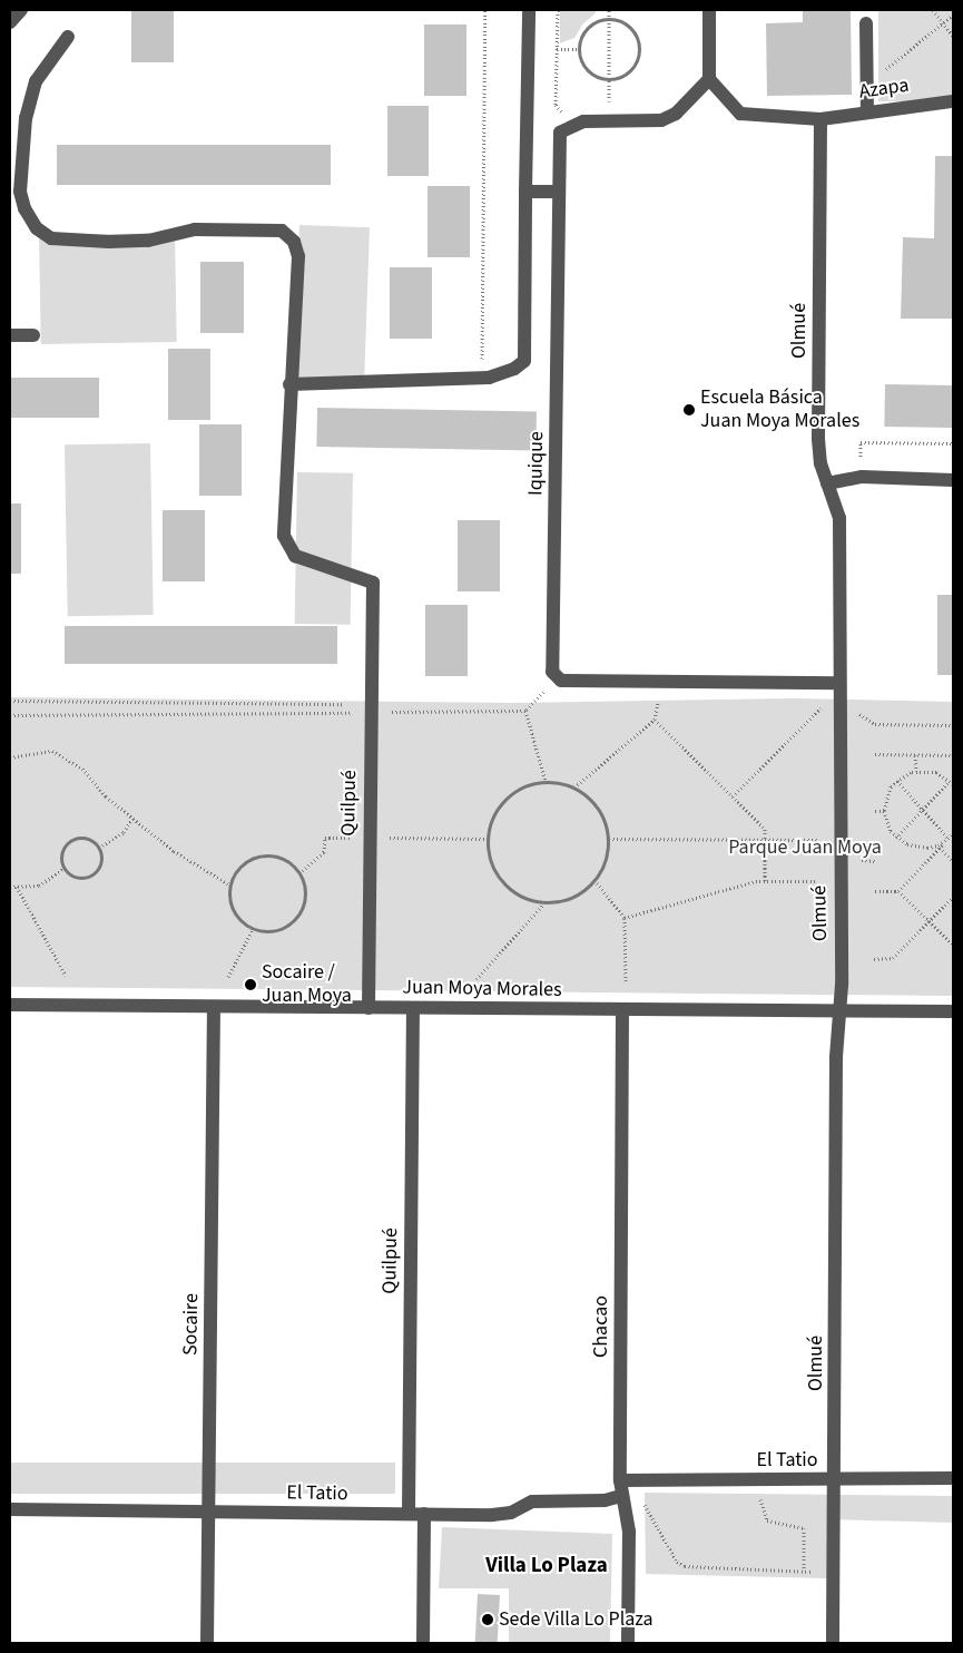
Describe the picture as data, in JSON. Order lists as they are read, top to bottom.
{
  "streets": {
    "street": [
      "Azapa",
      "Olmué",
      "Iquique",
      "Quilpué",
      "Juan Moya Morales",
      "Socaire",
      "Chacao",
      "El Tatio"
    ]
  },
  "crossings": [
    ["Azapa", "Olmué"],
    ["Olmué", "Juan Moya Morales"],
    ["Olmué", "El Tatio"],
    ["Quilpué", "Juan Moya Morales"],
    ["Quilpué", "El Tatio"],
    ["Juan Moya Morales", "Socaire"],
    ["Juan Moya Morales", "Chacao"],
    ["Socaire", "El Tatio"],
    ["Chacao", "El Tatio"]
  ],
  "districts": ["Villa Lo Plaza"],
  "parks": ["Parque Juan Moya"],
  "places": ["Escuela Básica Juan Moya Morales", "Socaire / Juan Moya", "Sede Villa Lo Plaza"]
}
